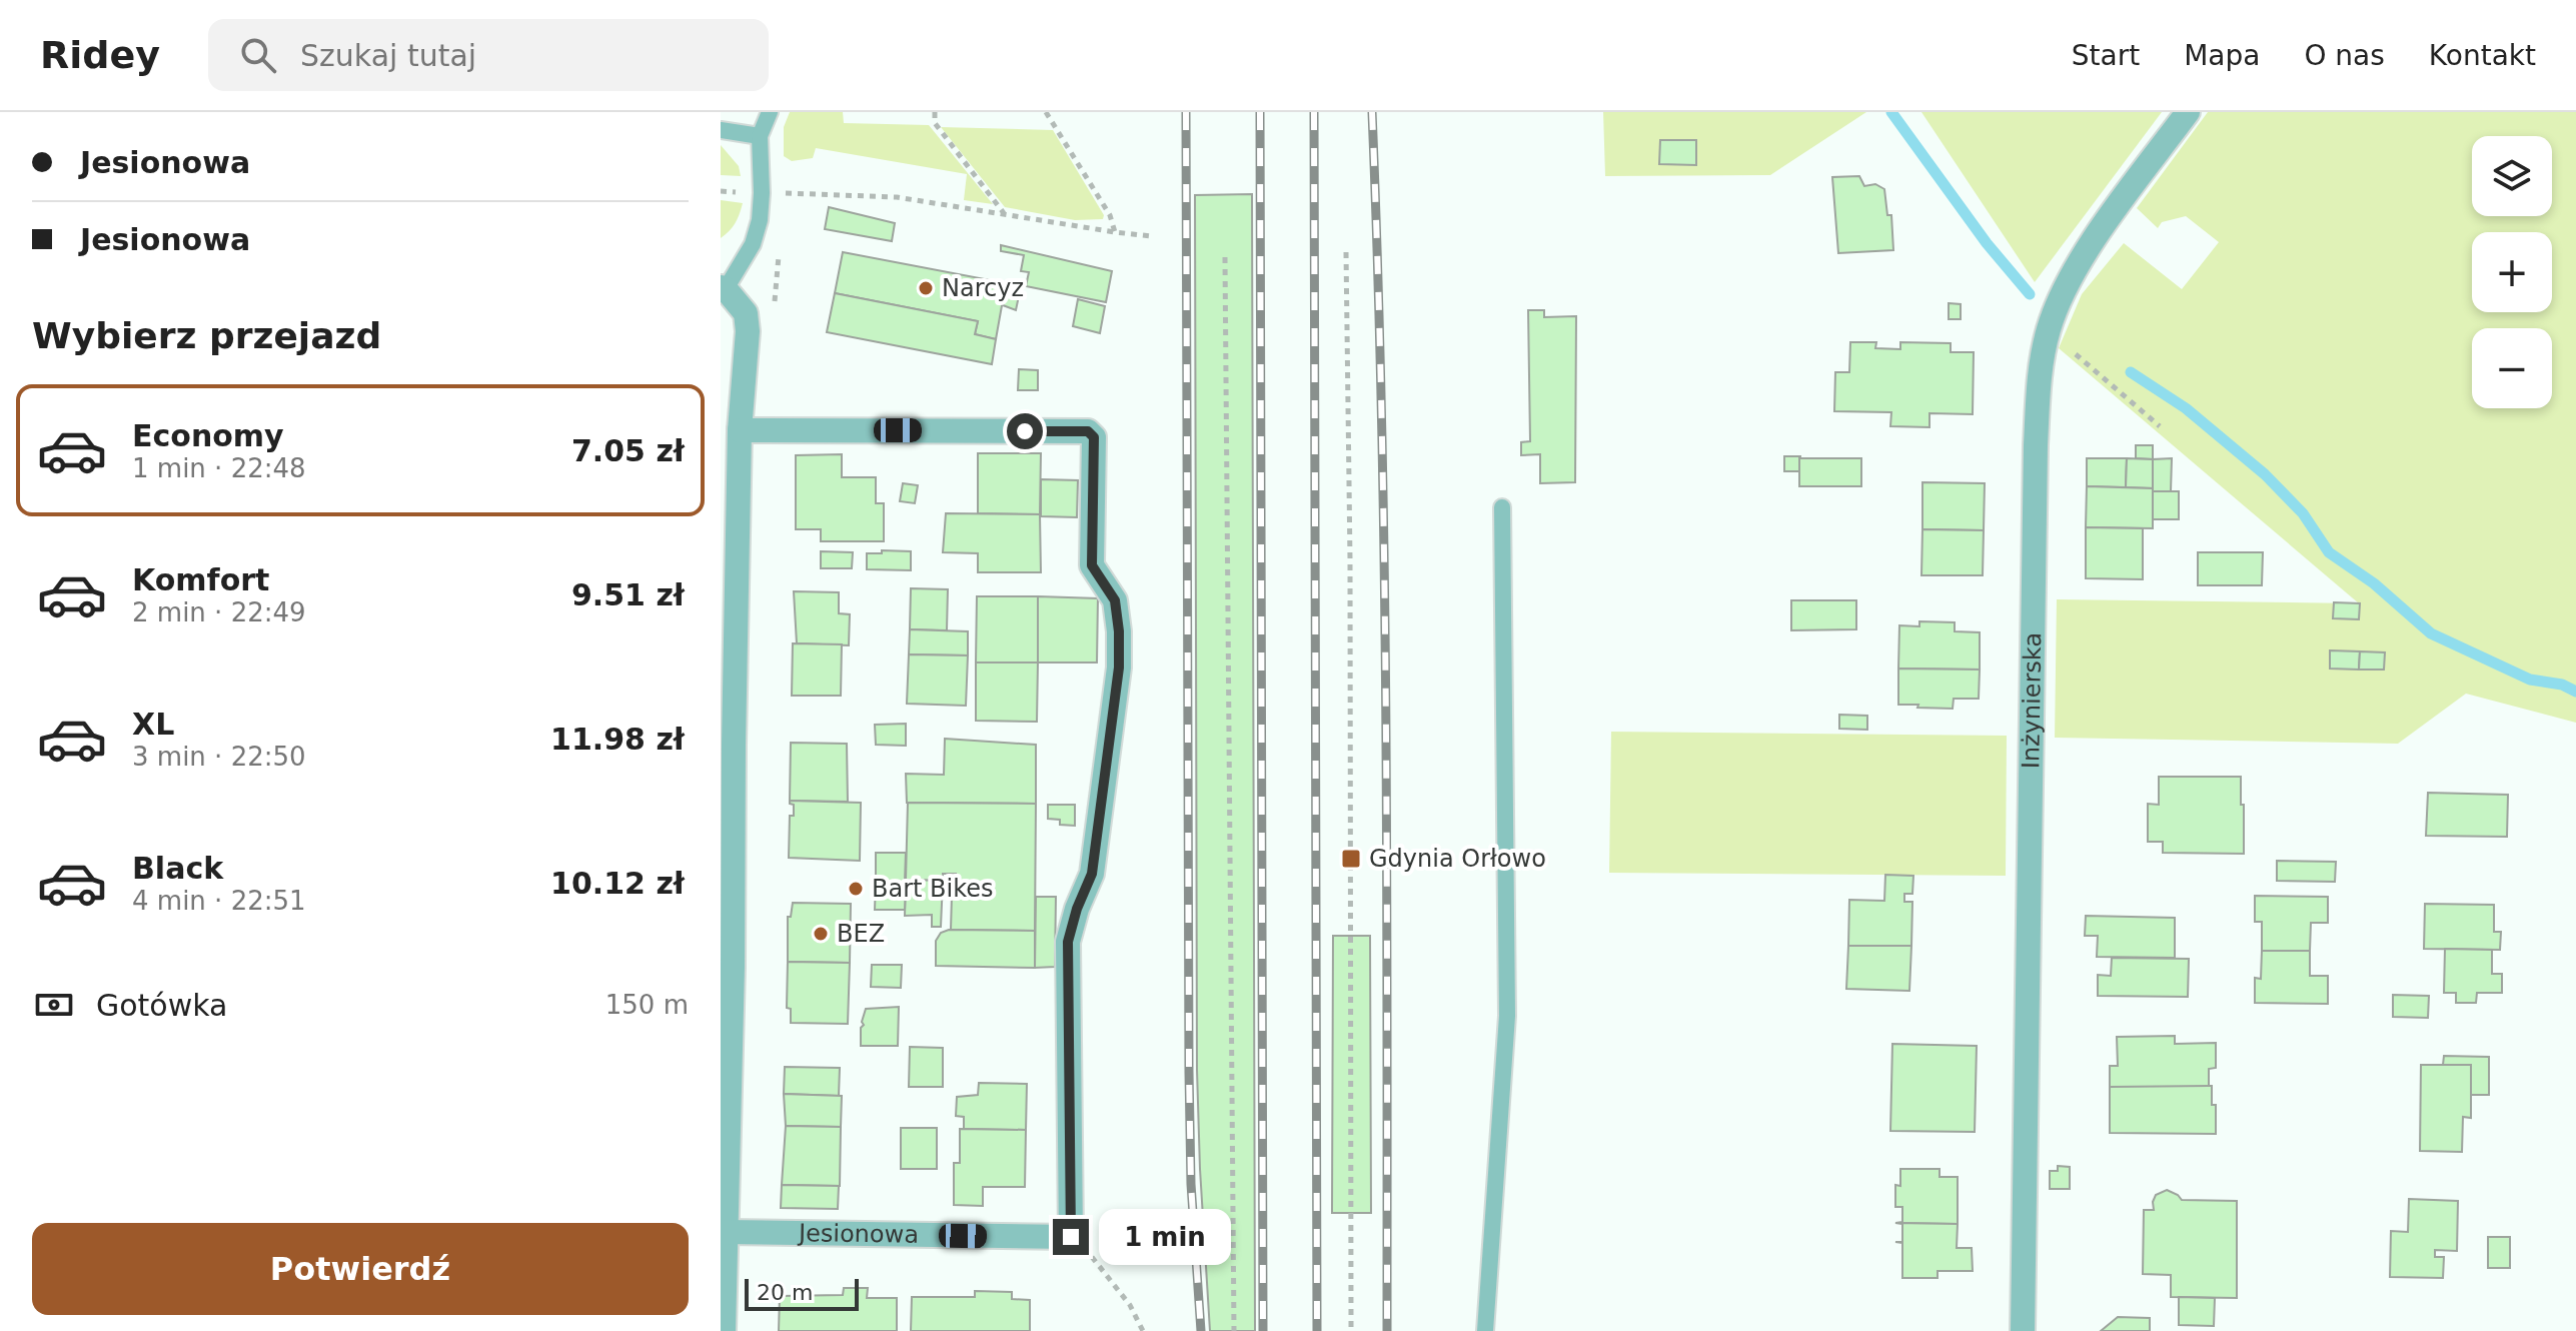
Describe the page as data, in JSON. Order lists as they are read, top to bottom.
{
  "streets": {
    "street": ["Inżynierska", "Jesionowa"]
  },
  "places": {
    "other": ["Narcyz", "Bart Bikes", "BEZ"],
    "transit": ["Gdynia Orłowo"]
  },
  "scale_bar": "20 m",
  "page": {
    "header": "Ridey",
    "search": "Szukaj tutaj",
    "nav": [
      "Start",
      "Mapa",
      "O nas",
      "Kontakt"
    ],
    "banner": ["Jesionowa", "Jesionowa"],
    "map_buttons": ["+", "−"],
    "heading": "Wybierz przejazd",
    "list": [
      {
        "name": "Economy",
        "note": "1 min · 22:48",
        "value": "7.05 zł"
      },
      {
        "name": "Komfort",
        "note": "2 min · 22:49",
        "value": "9.51 zł"
      },
      {
        "name": "XL",
        "note": "3 min · 22:50",
        "value": "11.98 zł"
      },
      {
        "name": "Black",
        "note": "4 min · 22:51",
        "value": "10.12 zł"
      }
    ],
    "pay": ["Gotówka", "150 m"],
    "buttons": "Potwierdź",
    "bubble": "1 min",
    "scale": "20 m"
  }
}
